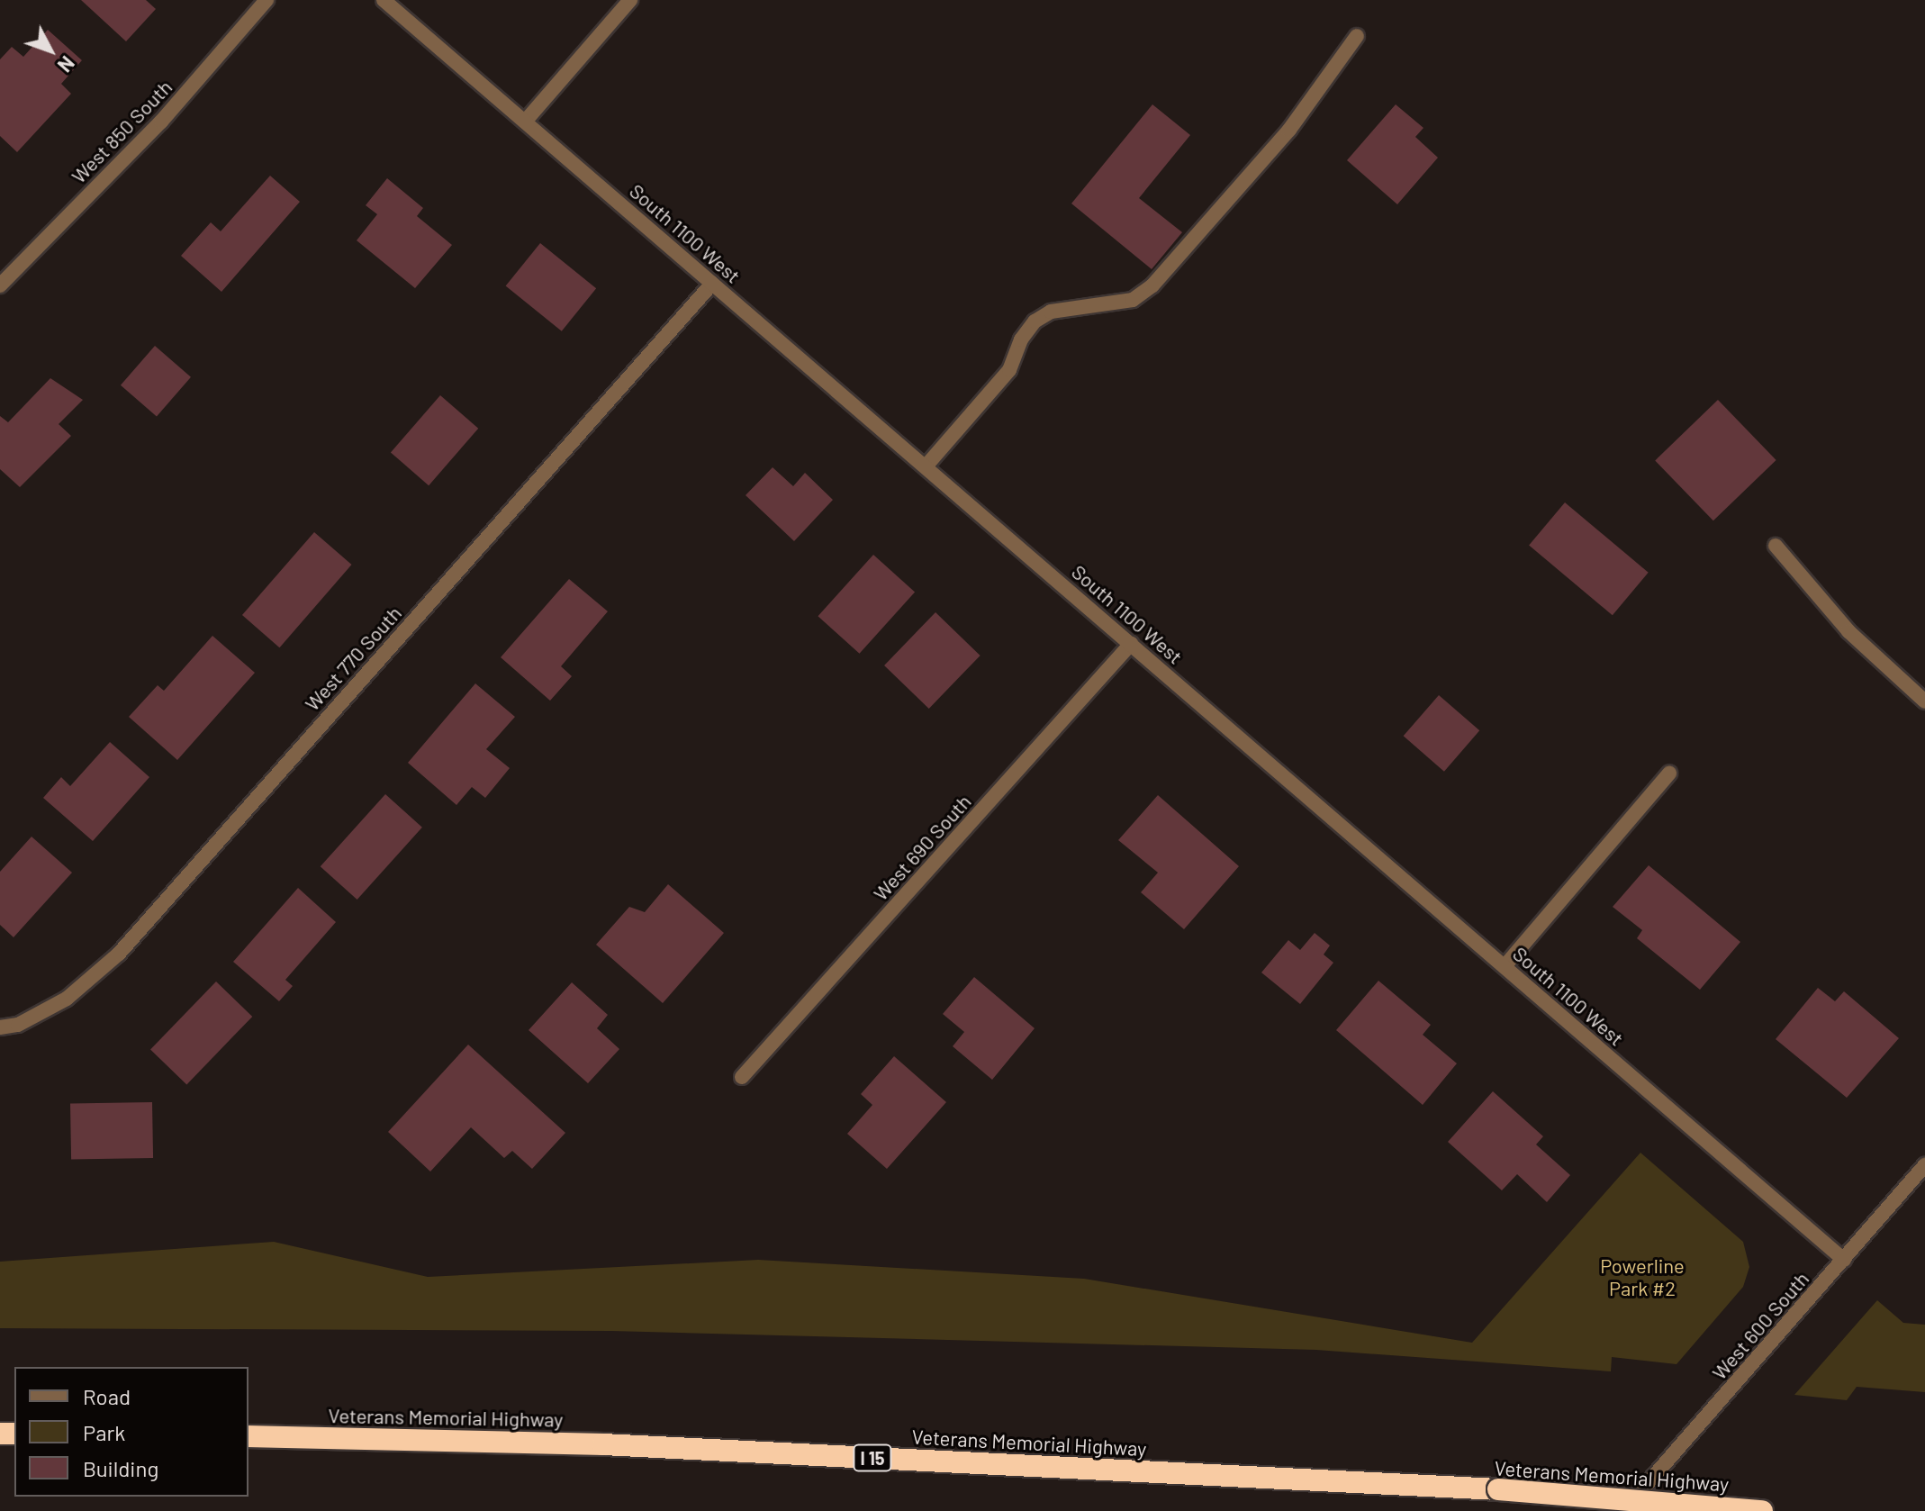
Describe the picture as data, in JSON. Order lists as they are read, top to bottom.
{
  "streets": {
    "highway": ["Veterans Memorial Highway", "I 15"],
    "street": [
      "West 850 South",
      "South 1100 West",
      "West 770 South",
      "West 690 South",
      "West 600 South"
    ]
  },
  "crossings": [
    ["South 1100 West", "West 770 South"],
    ["South 1100 West", "West 690 South"],
    ["South 1100 West", "West 600 South"]
  ],
  "parks": ["Powerline Park #2"],
  "legend": ["Road", "Park", "Building"],
  "north": "bottom right"
}
